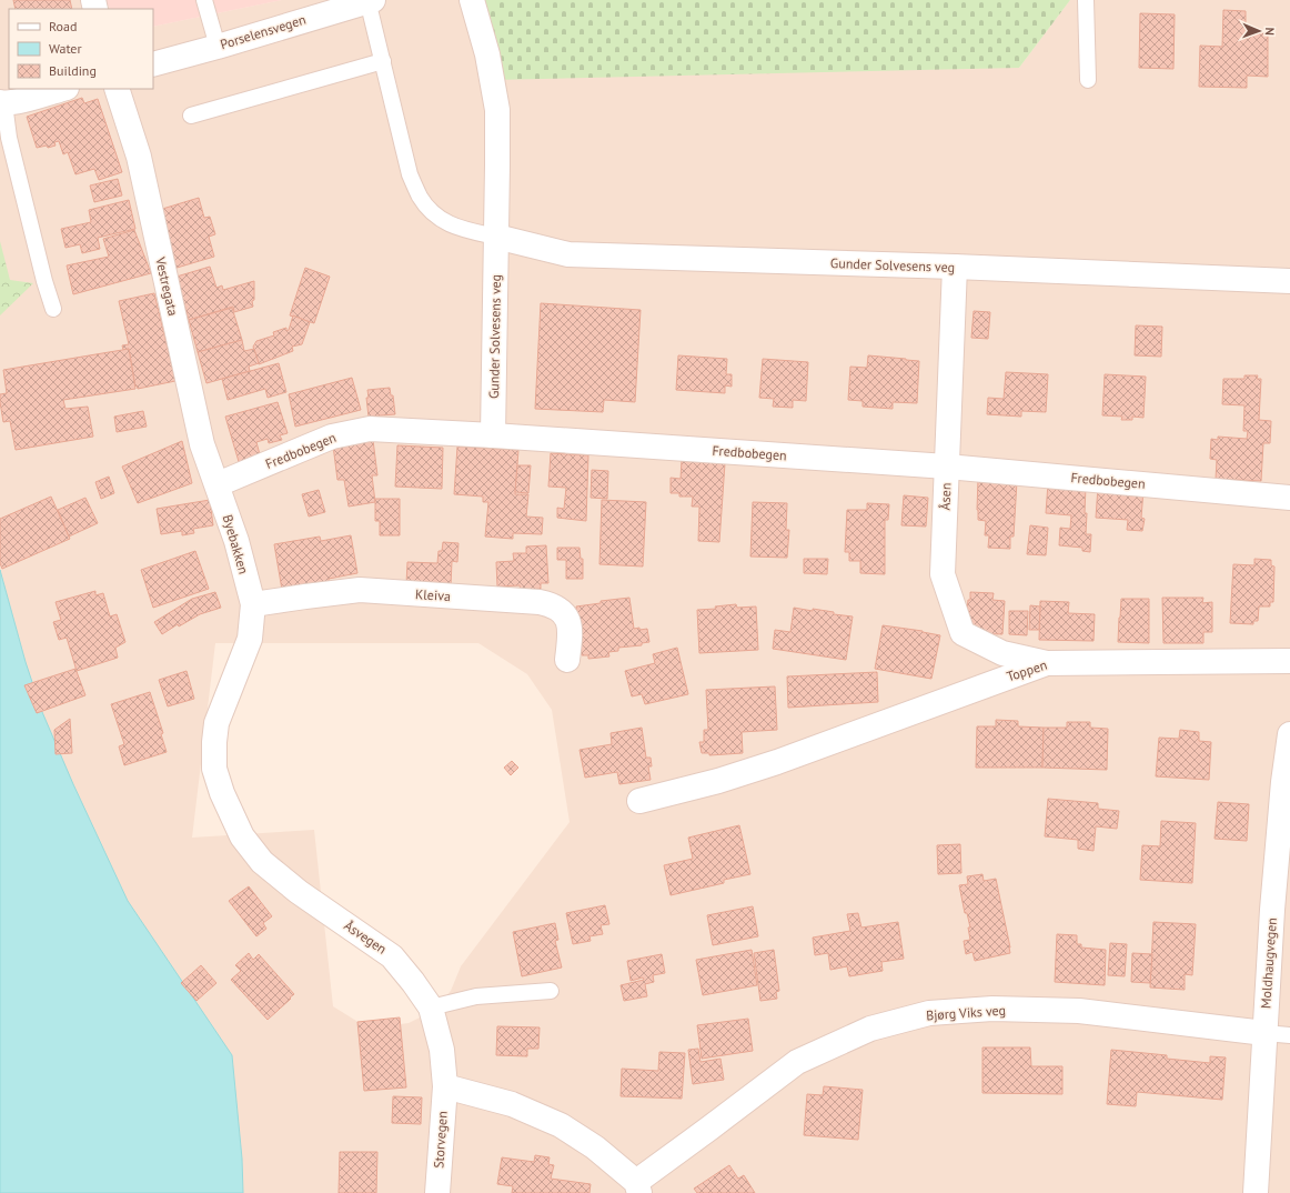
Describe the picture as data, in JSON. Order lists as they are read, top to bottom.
{
  "streets": {
    "street": [
      "Porselensvegen",
      "Gunder Solvesens veg",
      "Vestregata",
      "Fredbobegen",
      "Åsen",
      "Byebakken",
      "Kleiva",
      "Toppen",
      "Åsvegen",
      "Moldhaugvegen",
      "Bjørg Viks veg",
      "Storvegen"
    ]
  },
  "crossings": [
    ["Gunder Solvesens veg", "Fredbobegen"],
    ["Gunder Solvesens veg", "Åsen"],
    ["Vestregata", "Fredbobegen"],
    ["Vestregata", "Byebakken"],
    ["Fredbobegen", "Åsen"],
    ["Fredbobegen", "Byebakken"],
    ["Åsen", "Toppen"],
    ["Byebakken", "Kleiva"],
    ["Byebakken", "Åsvegen"],
    ["Kleiva", "Åsvegen"],
    ["Åsvegen", "Storvegen"],
    ["Moldhaugvegen", "Bjørg Viks veg"]
  ],
  "legend": ["Road", "Water", "Building"],
  "north": "right"
}
